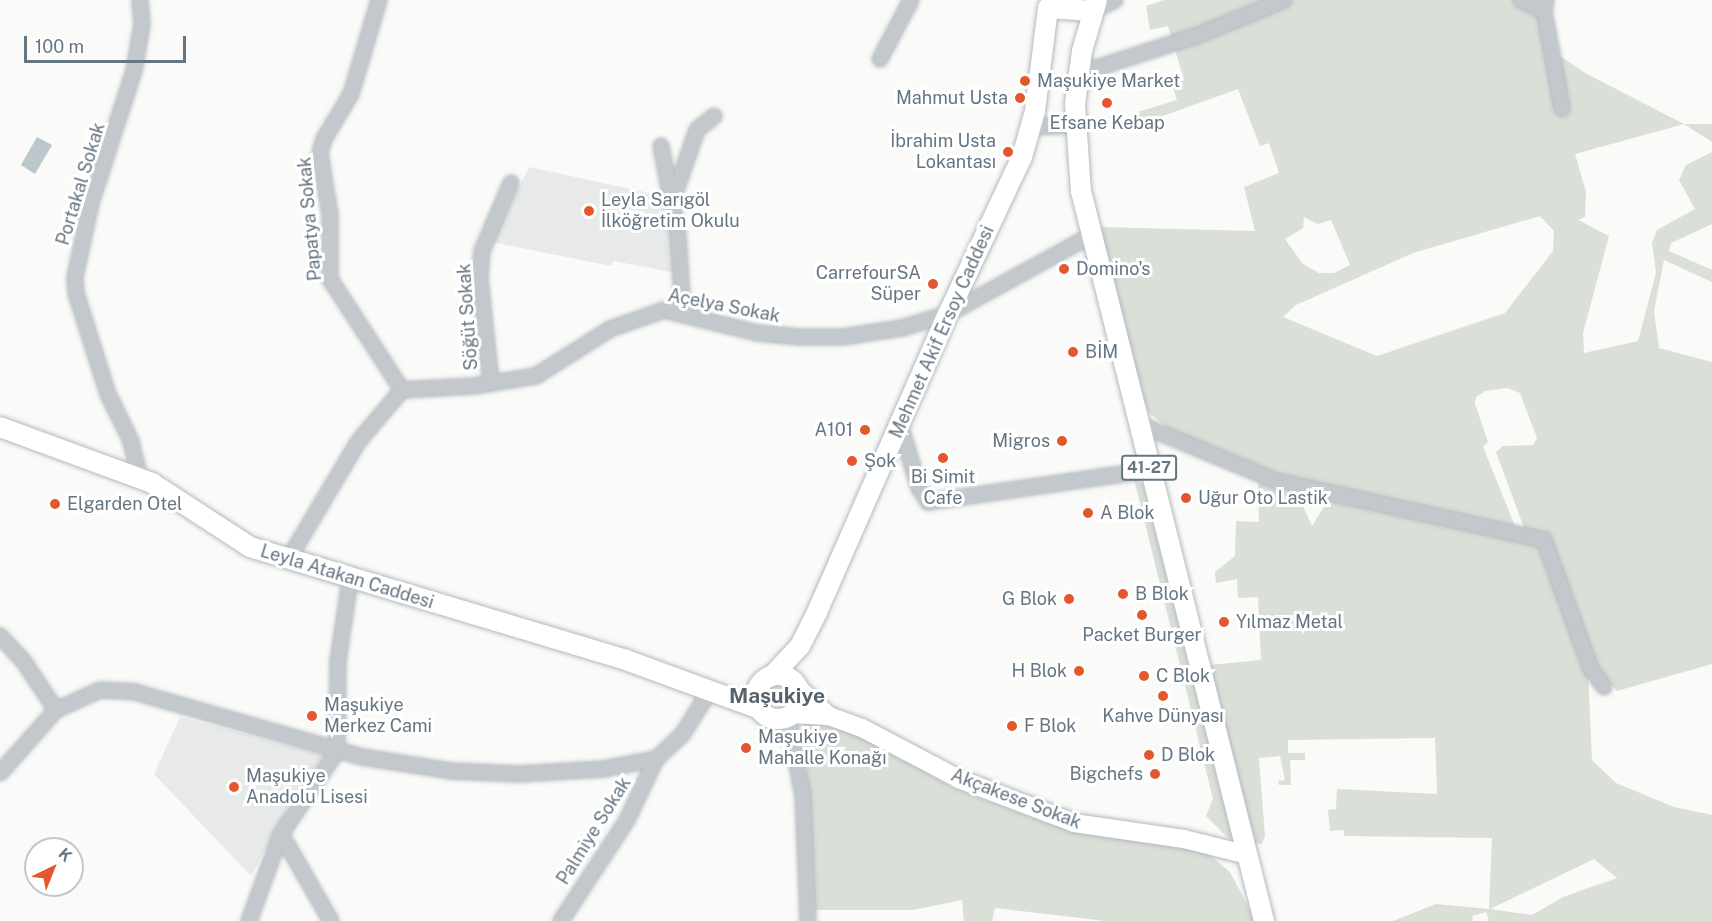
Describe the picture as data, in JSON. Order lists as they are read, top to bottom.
{
  "streets": {
    "main road": ["Mehmet Akif Ersoy Caddesi", "41-27", "Leyla Atakan Caddesi"],
    "street": [
      "Portakal Sokak",
      "Papatya Sokak",
      "Açelya Sokak",
      "Söğüt Sokak",
      "Akçakese Sokak",
      "Palmiye Sokak"
    ]
  },
  "crossings": [
    ["Portakal Sokak", "Leyla Atakan Caddesi"],
    ["Papatya Sokak", "Açelya Sokak"],
    ["Açelya Sokak", "Söğüt Sokak"],
    ["Açelya Sokak", "Mehmet Akif Ersoy Caddesi"],
    ["Açelya Sokak", "41-27"],
    ["41-27", "Akçakese Sokak"]
  ],
  "districts": ["Maşukiye"],
  "places": [
    "Maşukiye Market",
    "Mahmut Usta",
    "Efsane Kebap",
    "İbrahim Usta Lokantası",
    "Leyla Sarıgöl İlköğretim Okulu",
    "Domino's",
    "CarrefourSA Süper",
    "BİM",
    "A101",
    "Migros",
    "Bi Simit Cafe",
    "Şok",
    "Uğur Oto Lastik",
    "Elgarden Otel",
    "A Blok",
    "B Blok",
    "G Blok",
    "Packet Burger",
    "Yılmaz Metal",
    "H Blok",
    "C Blok",
    "Kahve Dünyası",
    "Maşukiye Merkez Cami",
    "F Blok",
    "Maşukiye Mahalle Konağı",
    "D Blok",
    "Bigchefs",
    "Maşukiye Anadolu Lisesi"
  ],
  "scale_bar": "100 m",
  "north": "top right"
}
